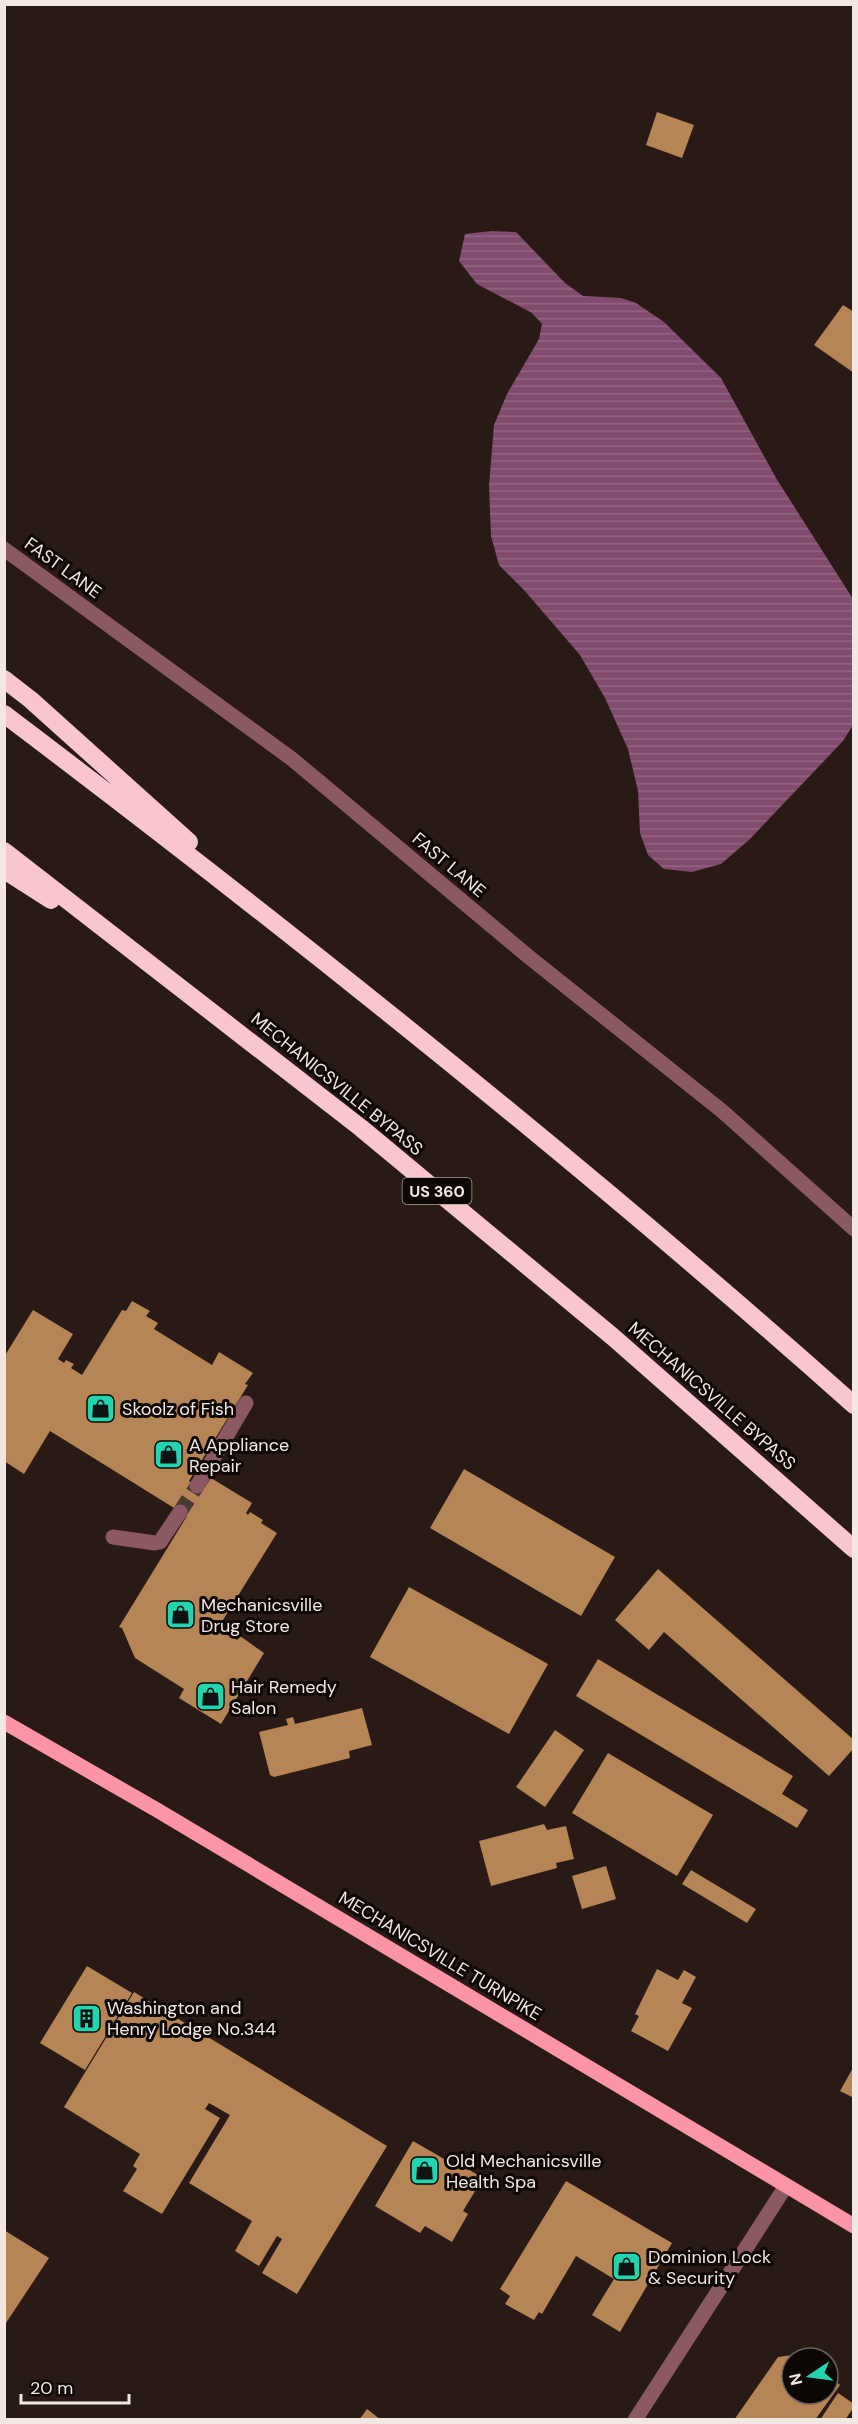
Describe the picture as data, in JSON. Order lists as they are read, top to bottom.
{
  "streets": {
    "highway": ["MECHANICSVILLE BYPASS", "US 360"],
    "main road": ["MECHANICSVILLE TURNPIKE"],
    "street": ["FAST LANE"]
  },
  "places": {
    "shop": [
      "Skoolz of Fish",
      "A Appliance Repair",
      "Mechanicsville Drug Store",
      "Hair Remedy Salon",
      "Old Mechanicsville Health Spa",
      "Dominion Lock & Security"
    ],
    "building": ["Washington and Henry Lodge No.344"]
  },
  "scale_bar": "20 m",
  "north": "left"
}
